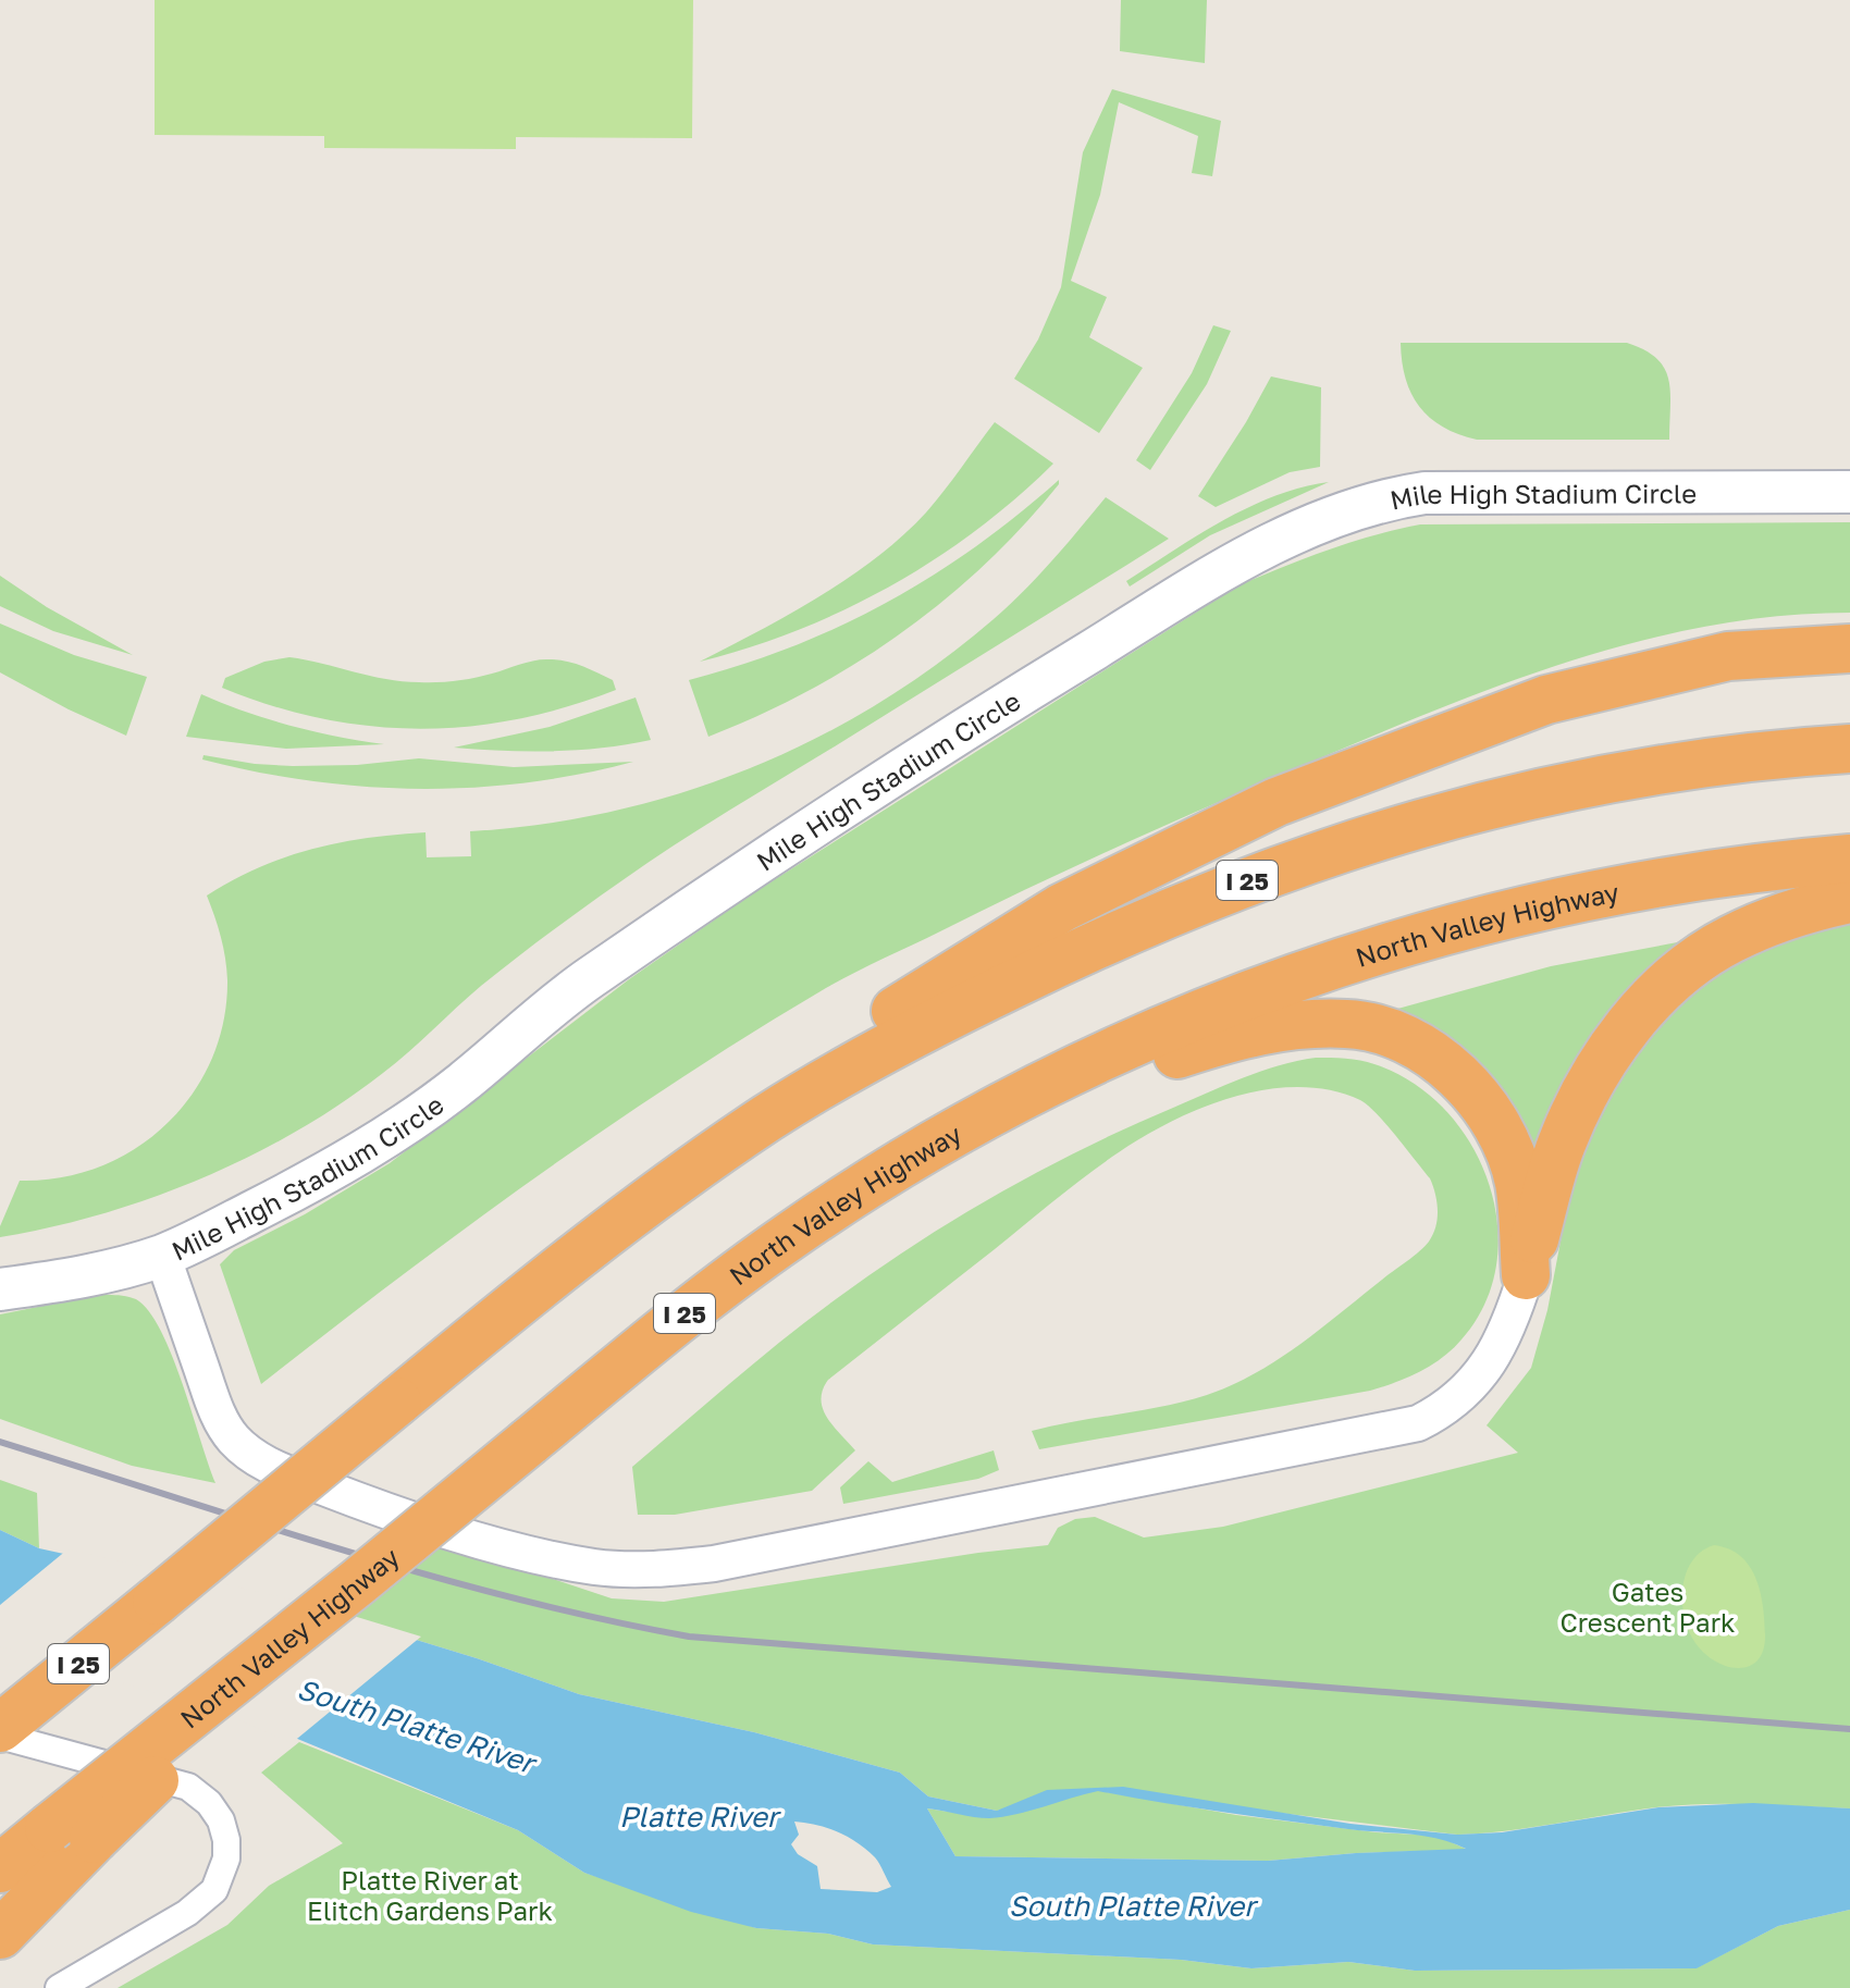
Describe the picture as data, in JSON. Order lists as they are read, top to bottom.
{
  "streets": {
    "highway": ["I 25", "North Valley Highway"],
    "street": ["Mile High Stadium Circle"]
  },
  "water": ["South Platte River", "Platte River"],
  "parks": ["Gates Crescent Park", "Platte River at Elitch Gardens Park"]
}
